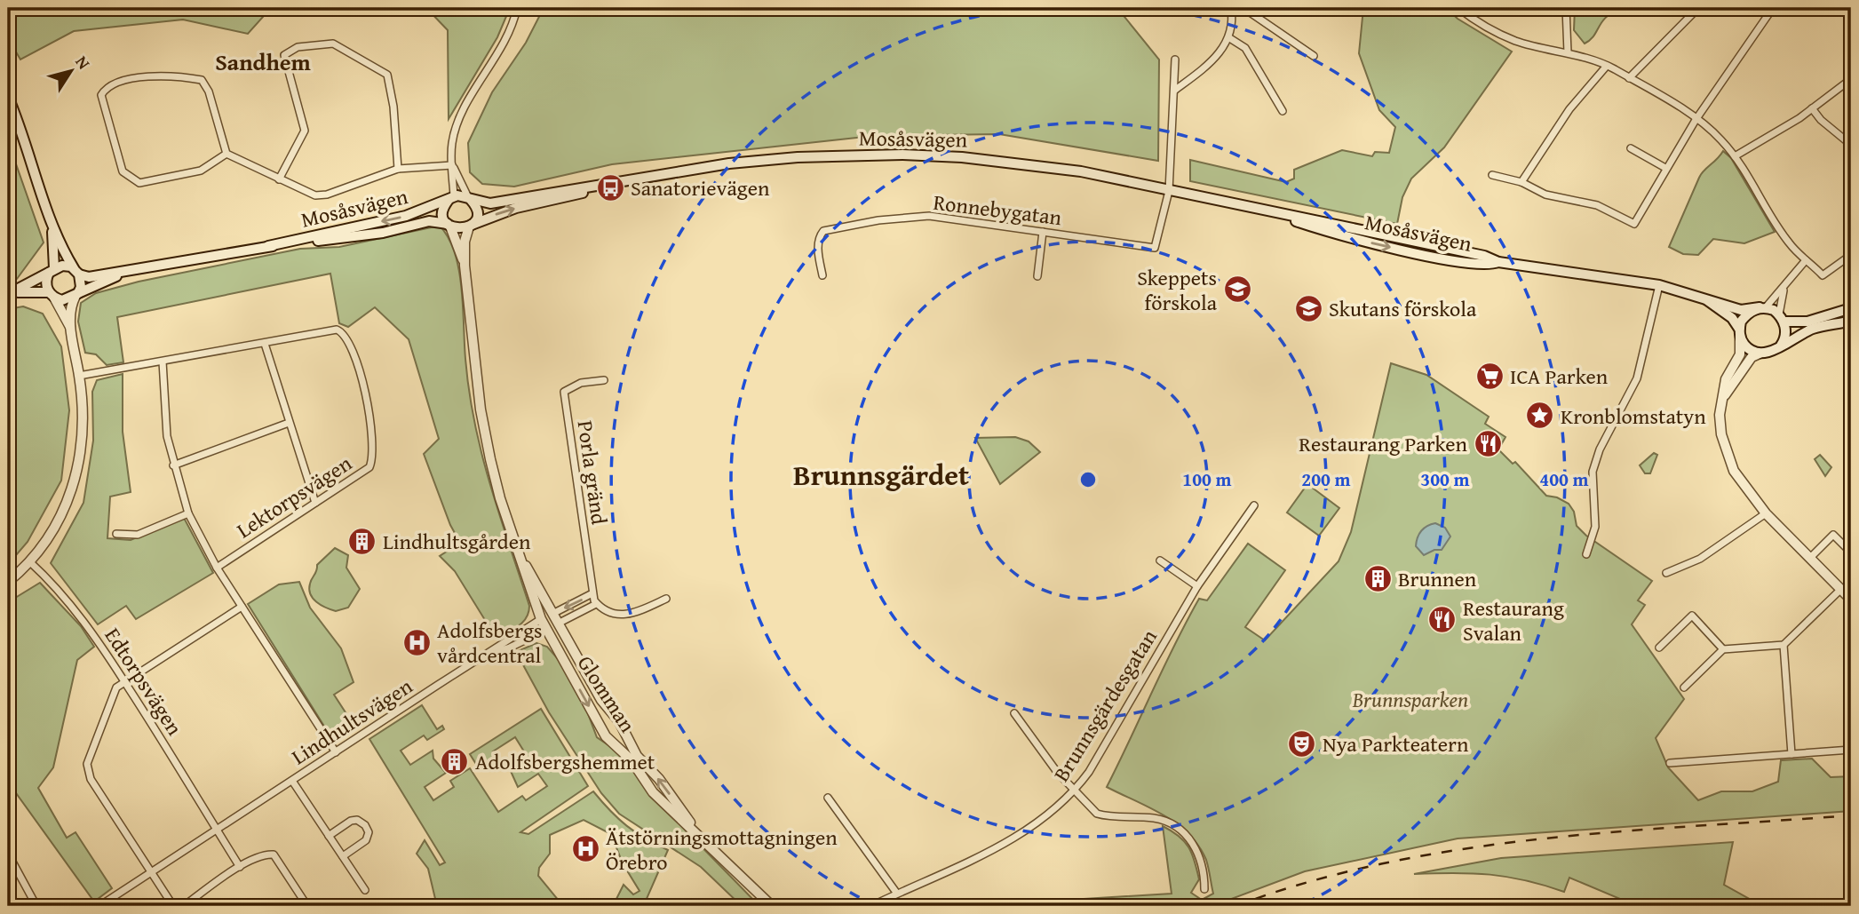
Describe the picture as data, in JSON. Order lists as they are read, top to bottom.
{
  "streets": {
    "main road": ["Mosåsvägen"],
    "street": [
      "Ronnebygatan",
      "Porla gränd",
      "Lektorpsvägen",
      "Edtorpsvägen",
      "Glomman",
      "Brunnsgärdesgatan",
      "Lindhultsvägen"
    ]
  },
  "crossings": [
    ["Mosåsvägen", "Ronnebygatan"],
    ["Mosåsvägen", "Glomman"],
    ["Edtorpsvägen", "Lindhultsvägen"],
    ["Glomman", "Lindhultsvägen"]
  ],
  "districts": ["Sandhem", "Brunnsgärdet"],
  "parks": ["Brunnsparken"],
  "places": {
    "bus stop": ["Sanatorievägen"],
    "school or university": ["Skeppets förskola", "Skutans förskola"],
    "supermarket": ["ICA Parken"],
    "place": ["Kronblomstatyn"],
    "restaurant": ["Restaurang Parken", "Restaurang Svalan"],
    "building": ["Lindhultsgården", "Brunnen", "Adolfsbergshemmet"],
    "hospital": ["Adolfsbergs vårdcentral", "Ätstörningsmottagningen Örebro"],
    "theatre": ["Nya Parkteatern"]
  },
  "north": "top right",
  "rings": [
    "100 m",
    "200 m",
    "300 m",
    "400 m"
  ]
}
